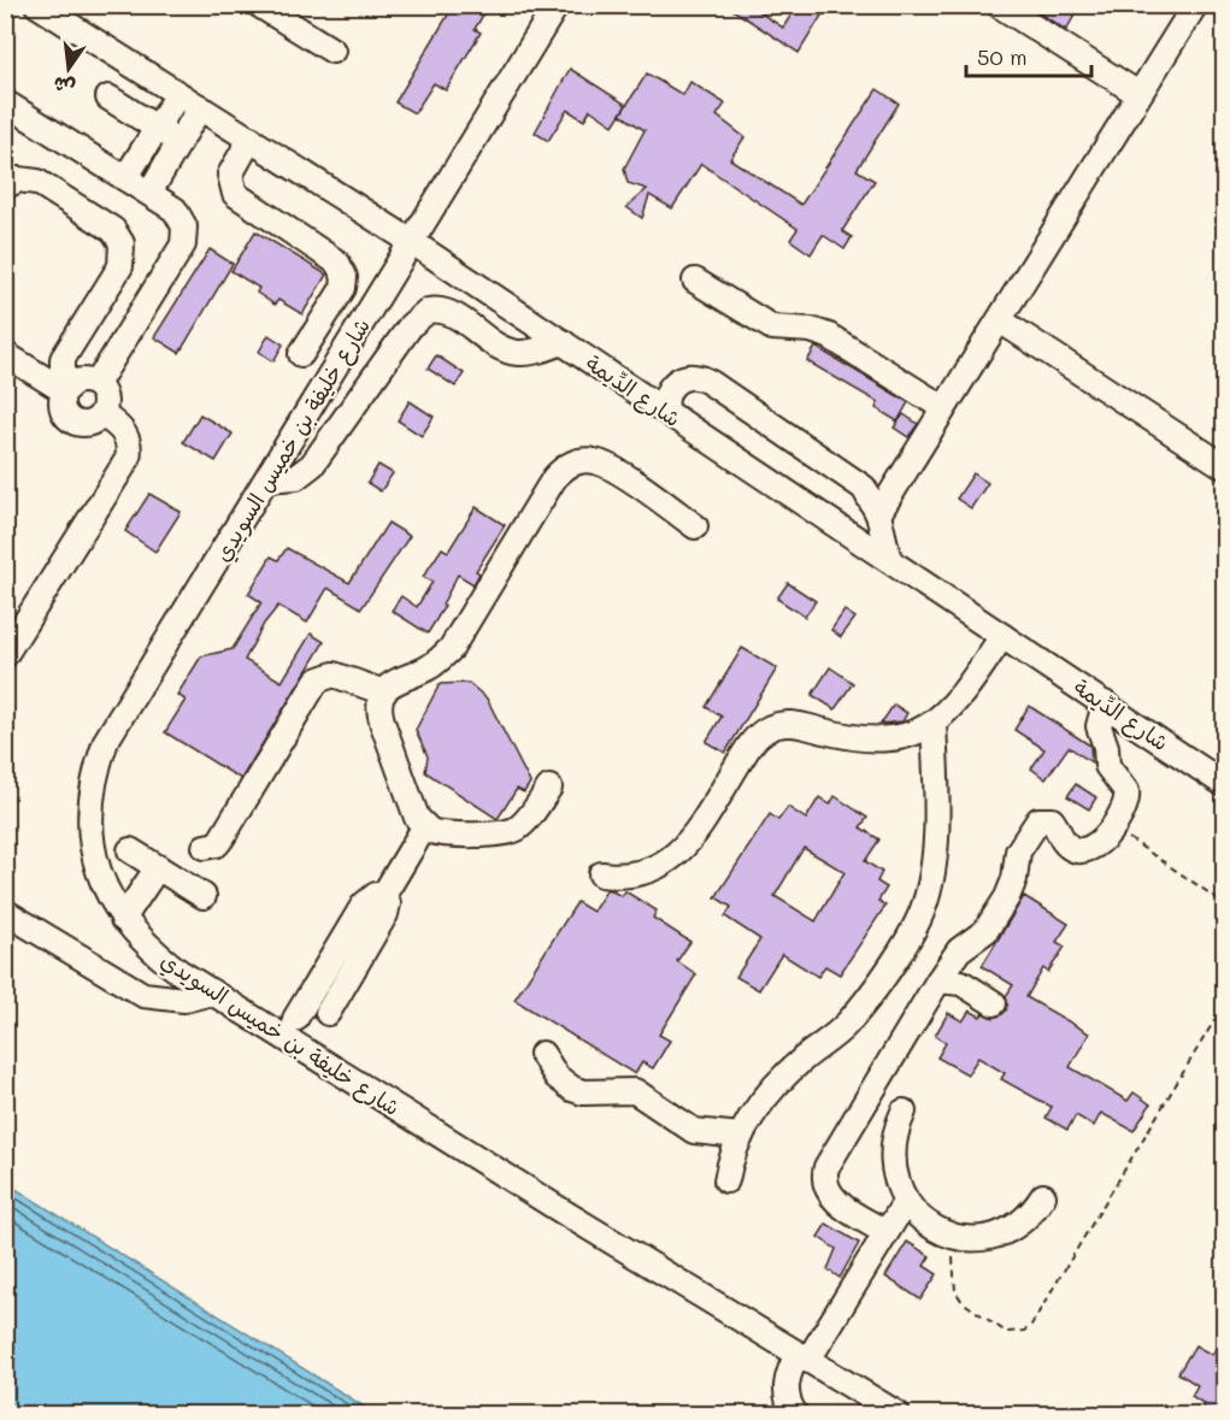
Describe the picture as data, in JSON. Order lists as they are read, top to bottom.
{
  "streets": {
    "street": ["شارع الدِّيمة", "شارع خليفة بن خميس السويدي"]
  },
  "crossings": [
    ["شارع الدِّيمة", "شارع خليفة بن خميس السويدي"]
  ],
  "scale_bar": "50 m",
  "north": "bottom"
}
